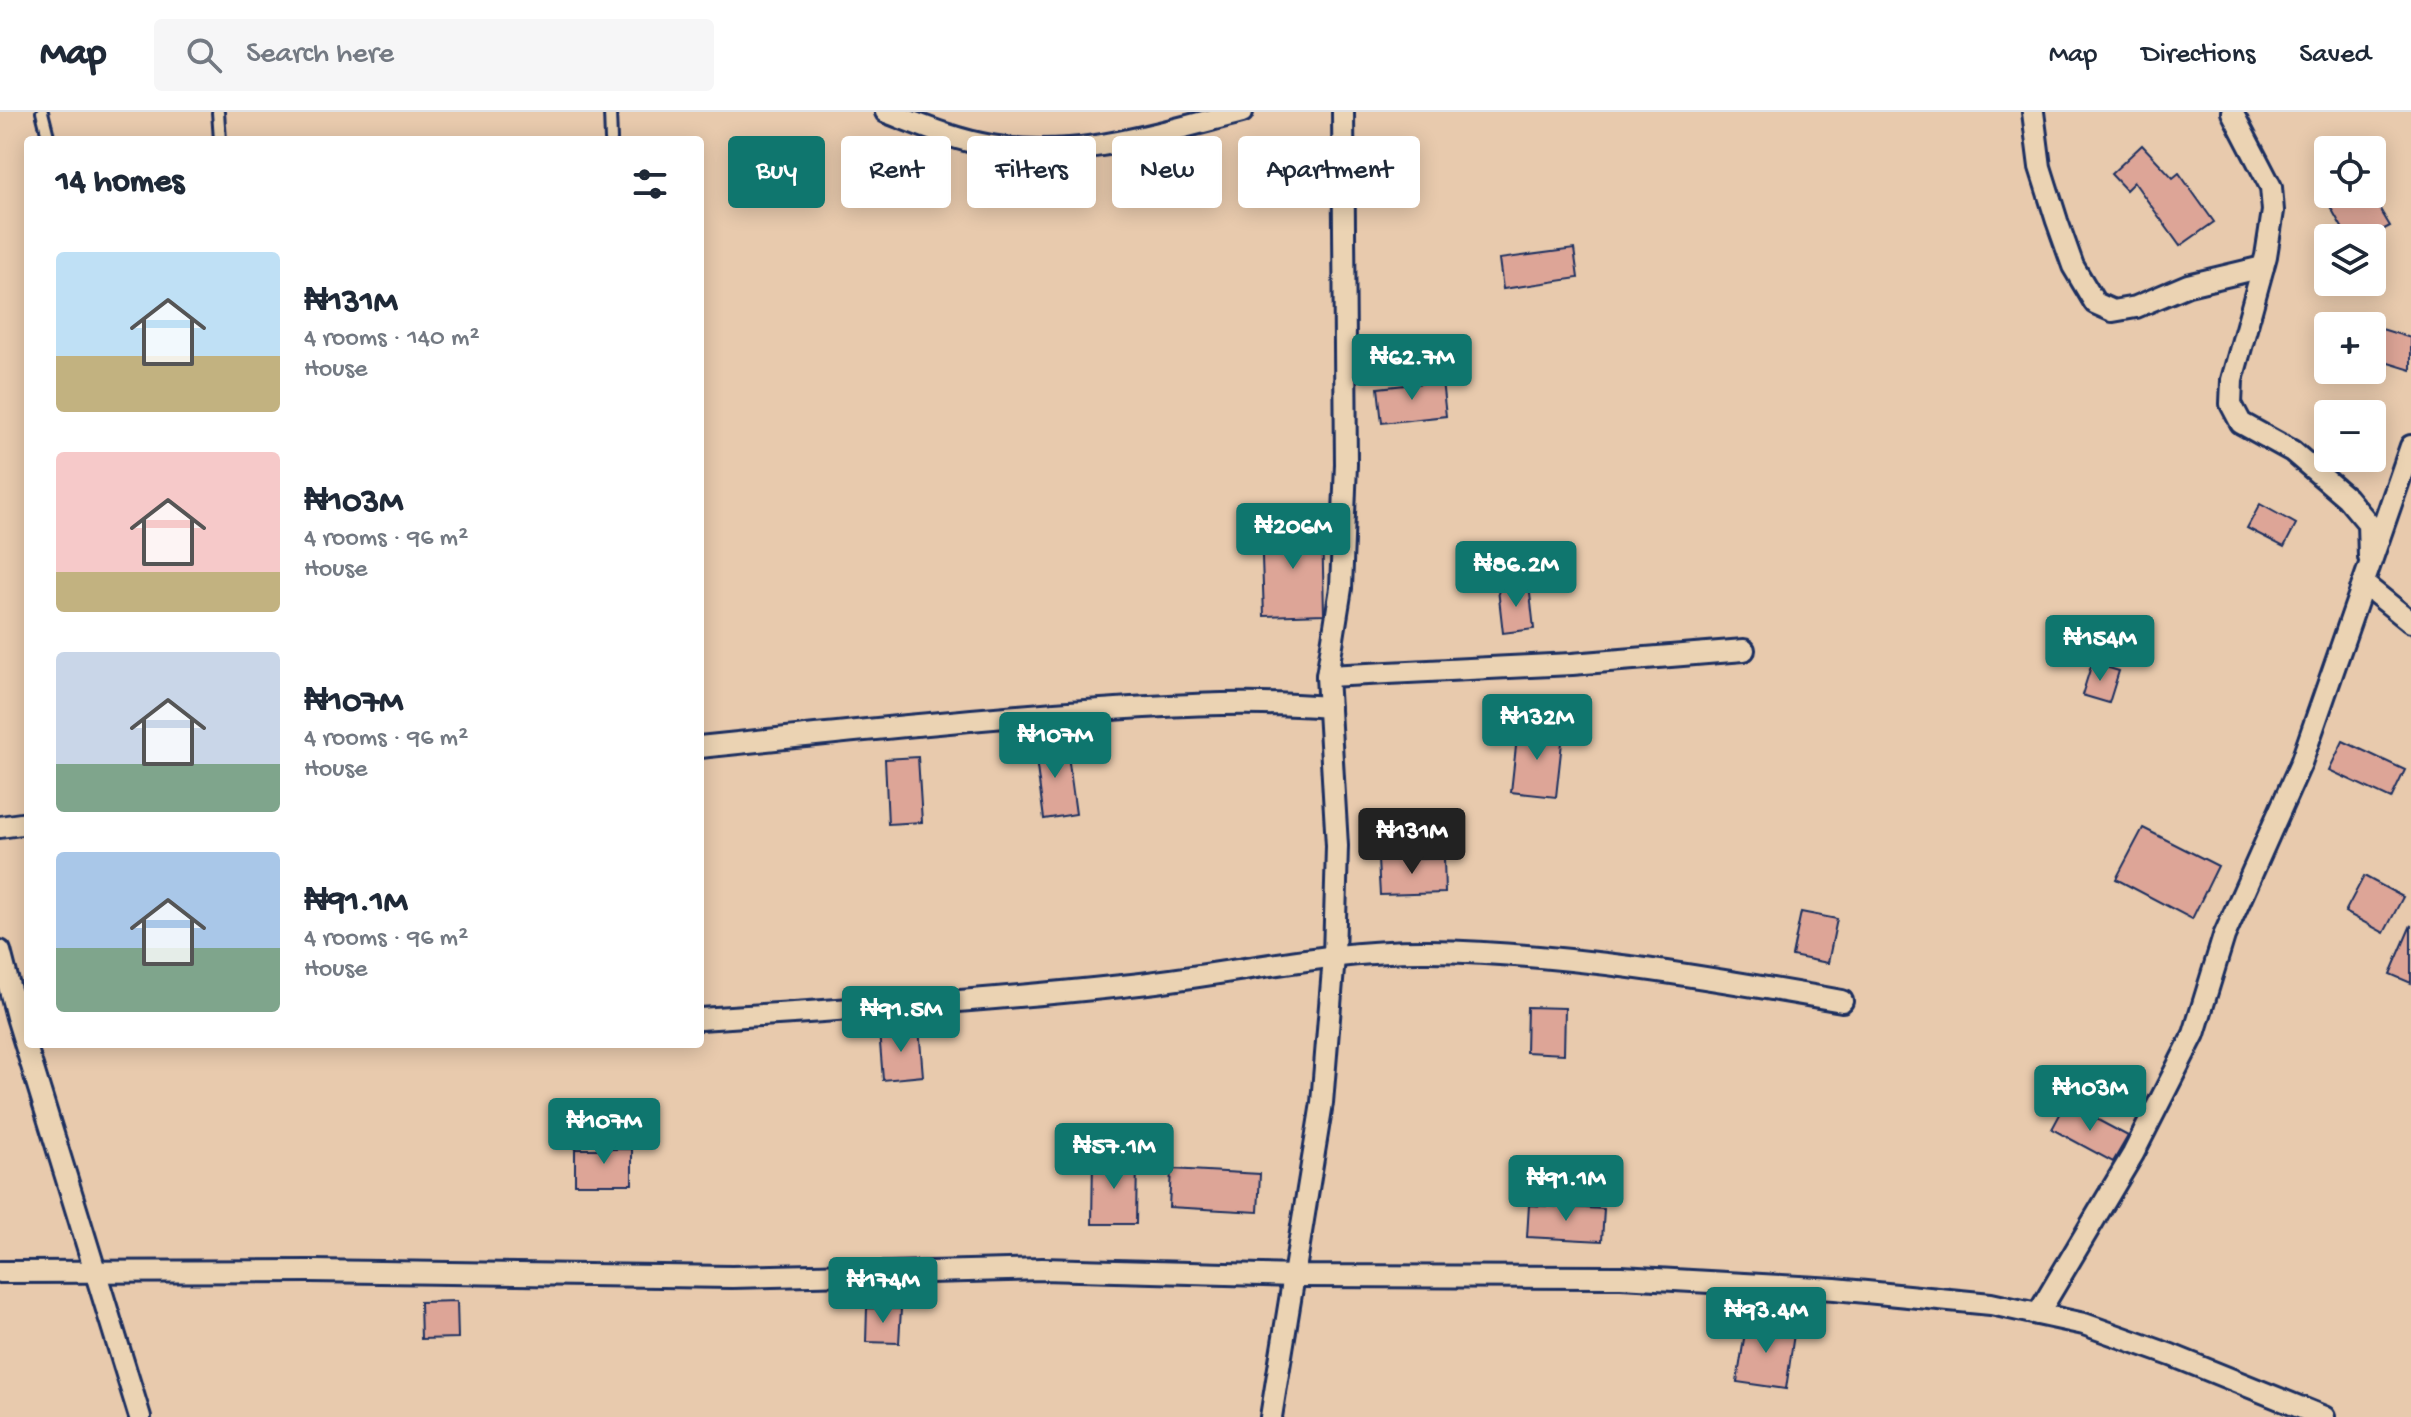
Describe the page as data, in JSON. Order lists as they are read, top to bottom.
{
  "page": {
    "header": "Map",
    "search": "Search here",
    "nav": ["Map", "Directions", "Saved"],
    "map_buttons": ["+", "−"],
    "chip": [
      "Buy",
      "Rent",
      "Filters",
      "New",
      "Apartment"
    ],
    "heading": "14 homes",
    "list": [
      {
        "name": "₦131M",
        "note": "4 rooms · 140 m² · House"
      },
      {
        "name": "₦103M",
        "note": "4 rooms · 96 m² · House"
      },
      {
        "name": "₦107M",
        "note": "4 rooms · 96 m² · House"
      },
      {
        "name": "₦91.1M",
        "note": "4 rooms · 96 m² · House"
      }
    ],
    "price": [
      "₦62.7M",
      "₦206M",
      "₦86.2M",
      "₦154M",
      "₦132M",
      "₦107M",
      "₦131M",
      "₦91.5M",
      "₦103M",
      "₦107M",
      "₦57.1M",
      "₦91.1M",
      "₦174M",
      "₦93.4M"
    ]
  }
}
